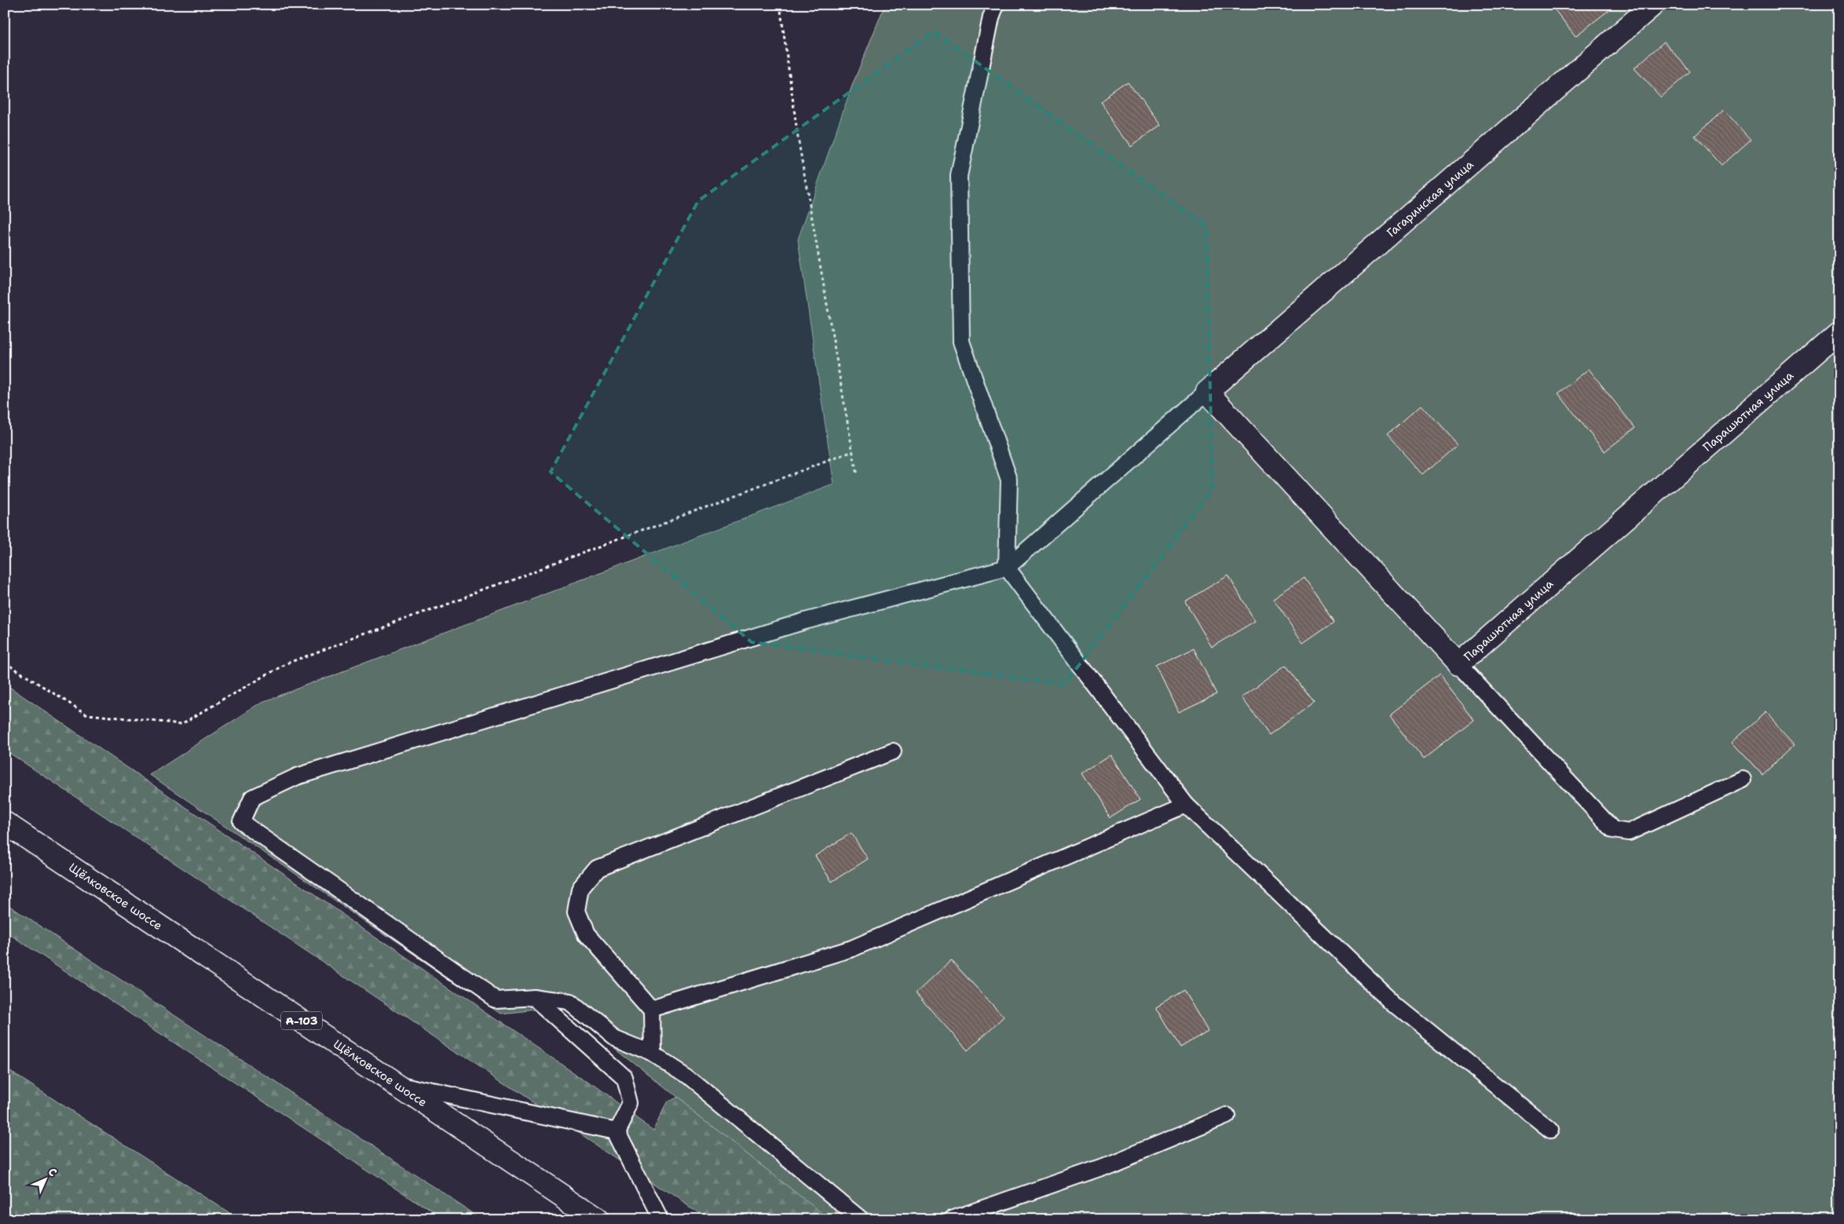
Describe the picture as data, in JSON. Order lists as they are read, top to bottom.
{
  "streets": {
    "street": [
      "Гагаринская улица",
      "Парашютная улица",
      "Щёлковское шоссе",
      "А-103"
    ]
  },
  "crossings": [
    ["Гагаринская улица", "Парашютная улица"]
  ],
  "north": "top right"
}
